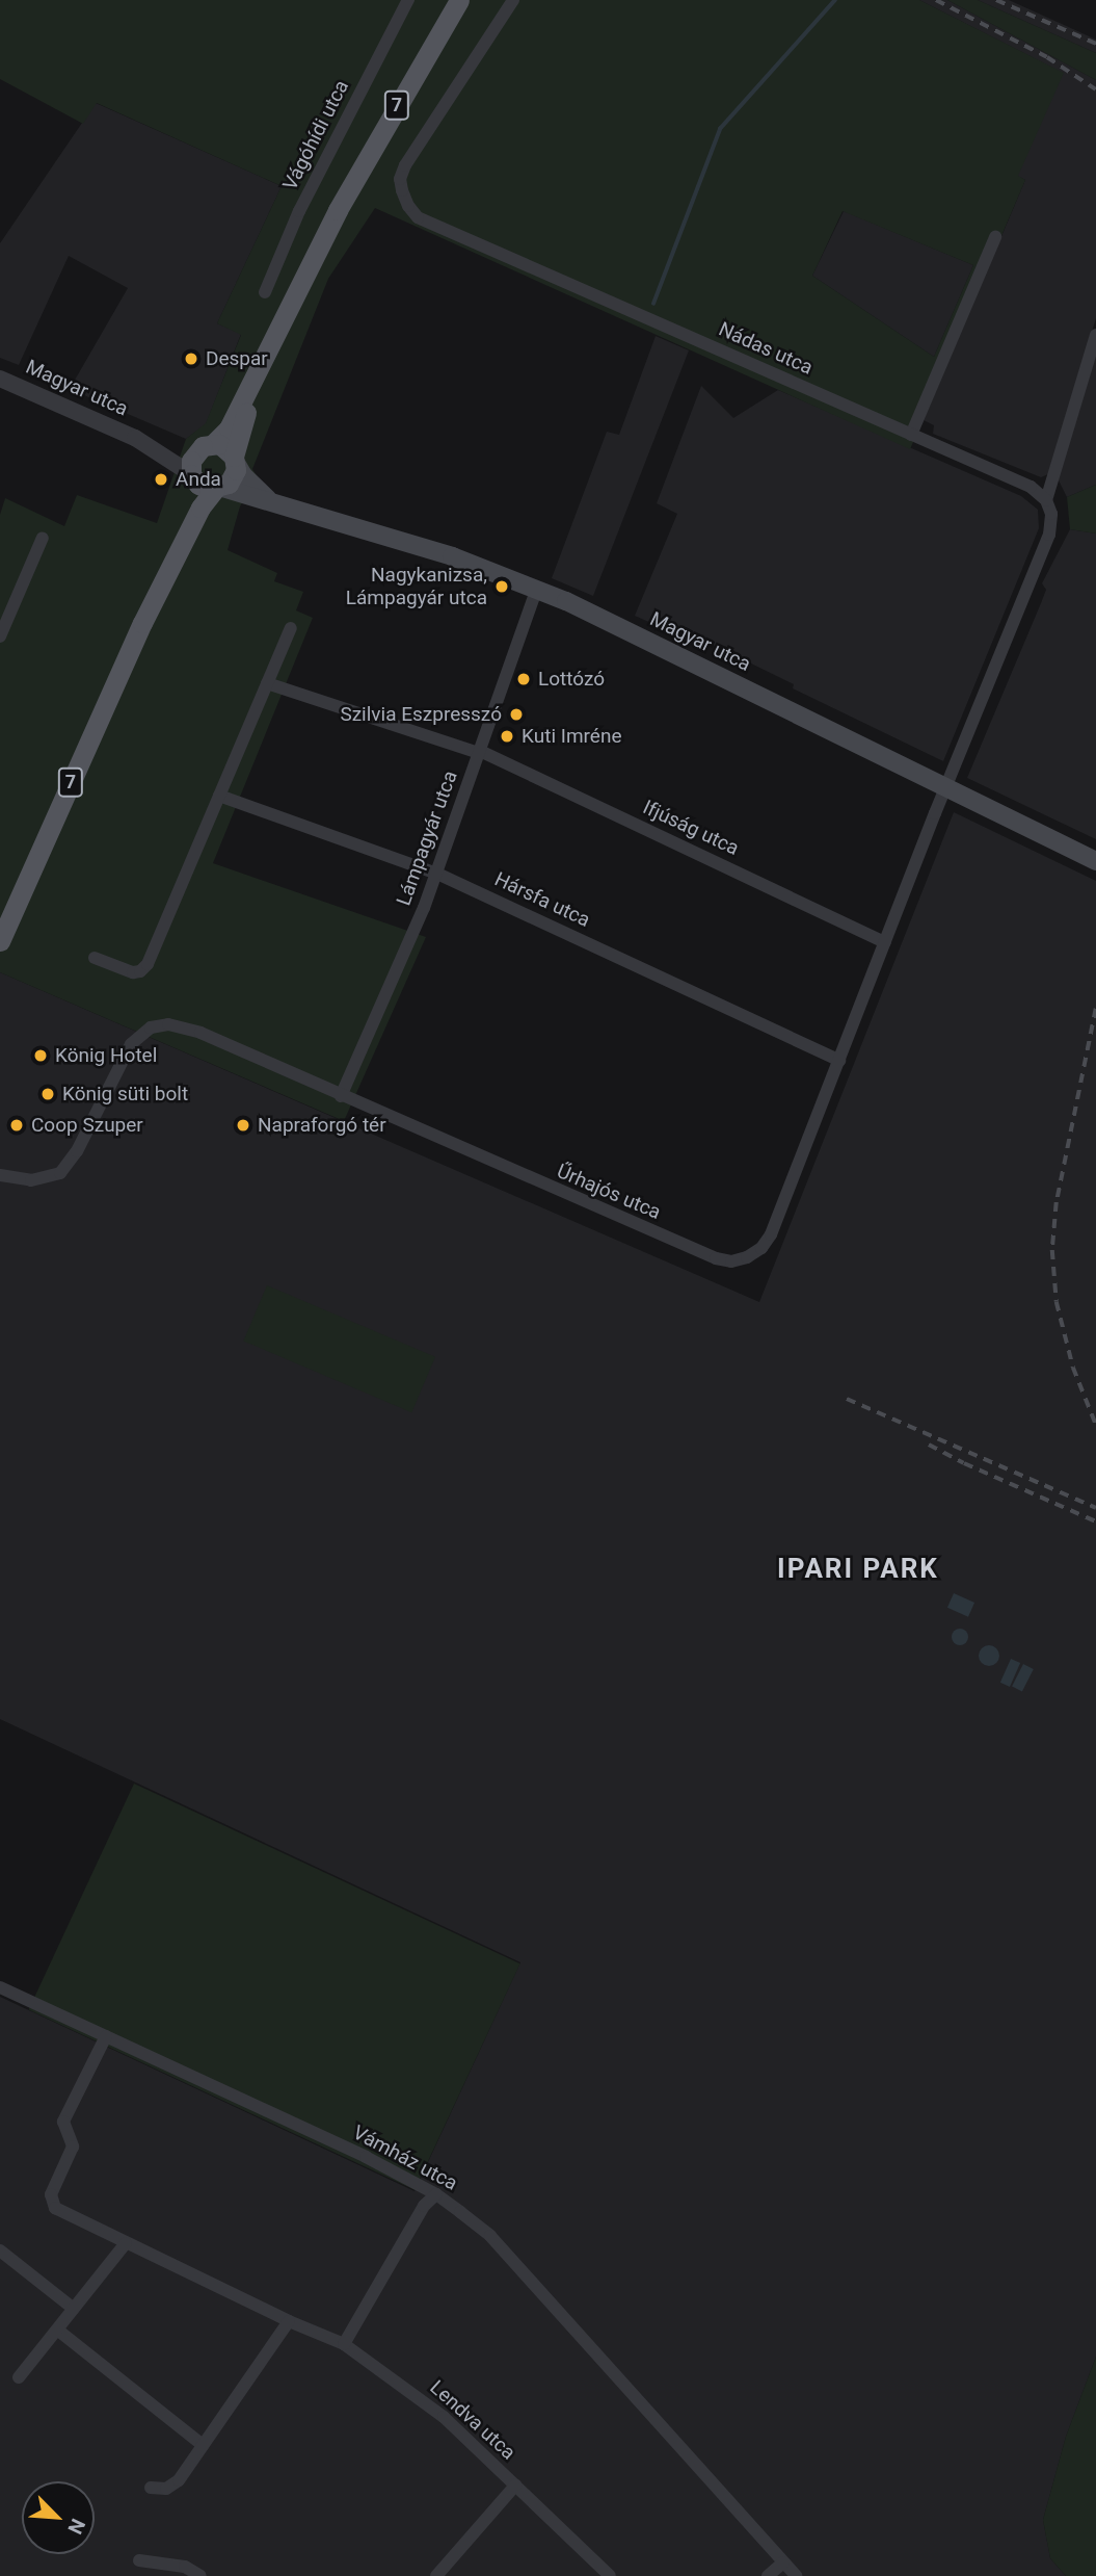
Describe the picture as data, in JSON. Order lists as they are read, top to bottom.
{
  "streets": {
    "main road": ["7", "Magyar utca"],
    "street": [
      "Vágóhídi utca",
      "Nádas utca",
      "Ifjúság utca",
      "Lámpagyár utca",
      "Hársfa utca",
      "Űrhajós utca",
      "Vámház utca",
      "Lendva utca"
    ]
  },
  "crossings": [
    ["7", "Magyar utca"],
    ["Magyar utca", "Lámpagyár utca"],
    ["Magyar utca", "Űrhajós utca"],
    ["Ifjúság utca", "Lámpagyár utca"],
    ["Ifjúság utca", "Űrhajós utca"],
    ["Lámpagyár utca", "Hársfa utca"],
    ["Lámpagyár utca", "Űrhajós utca"],
    ["Hársfa utca", "Űrhajós utca"],
    ["Vámház utca", "Lendva utca"]
  ],
  "districts": ["IPARI PARK"],
  "places": [
    "Despar",
    "Anda",
    "Nagykanizsa, Lámpagyár utca",
    "Lottózó",
    "Szilvia Eszpresszó",
    "Kuti Imréne",
    "König Hotel",
    "König süti bolt",
    "Coop Szuper",
    "Napraforgó tér"
  ],
  "north": "bottom right"
}
